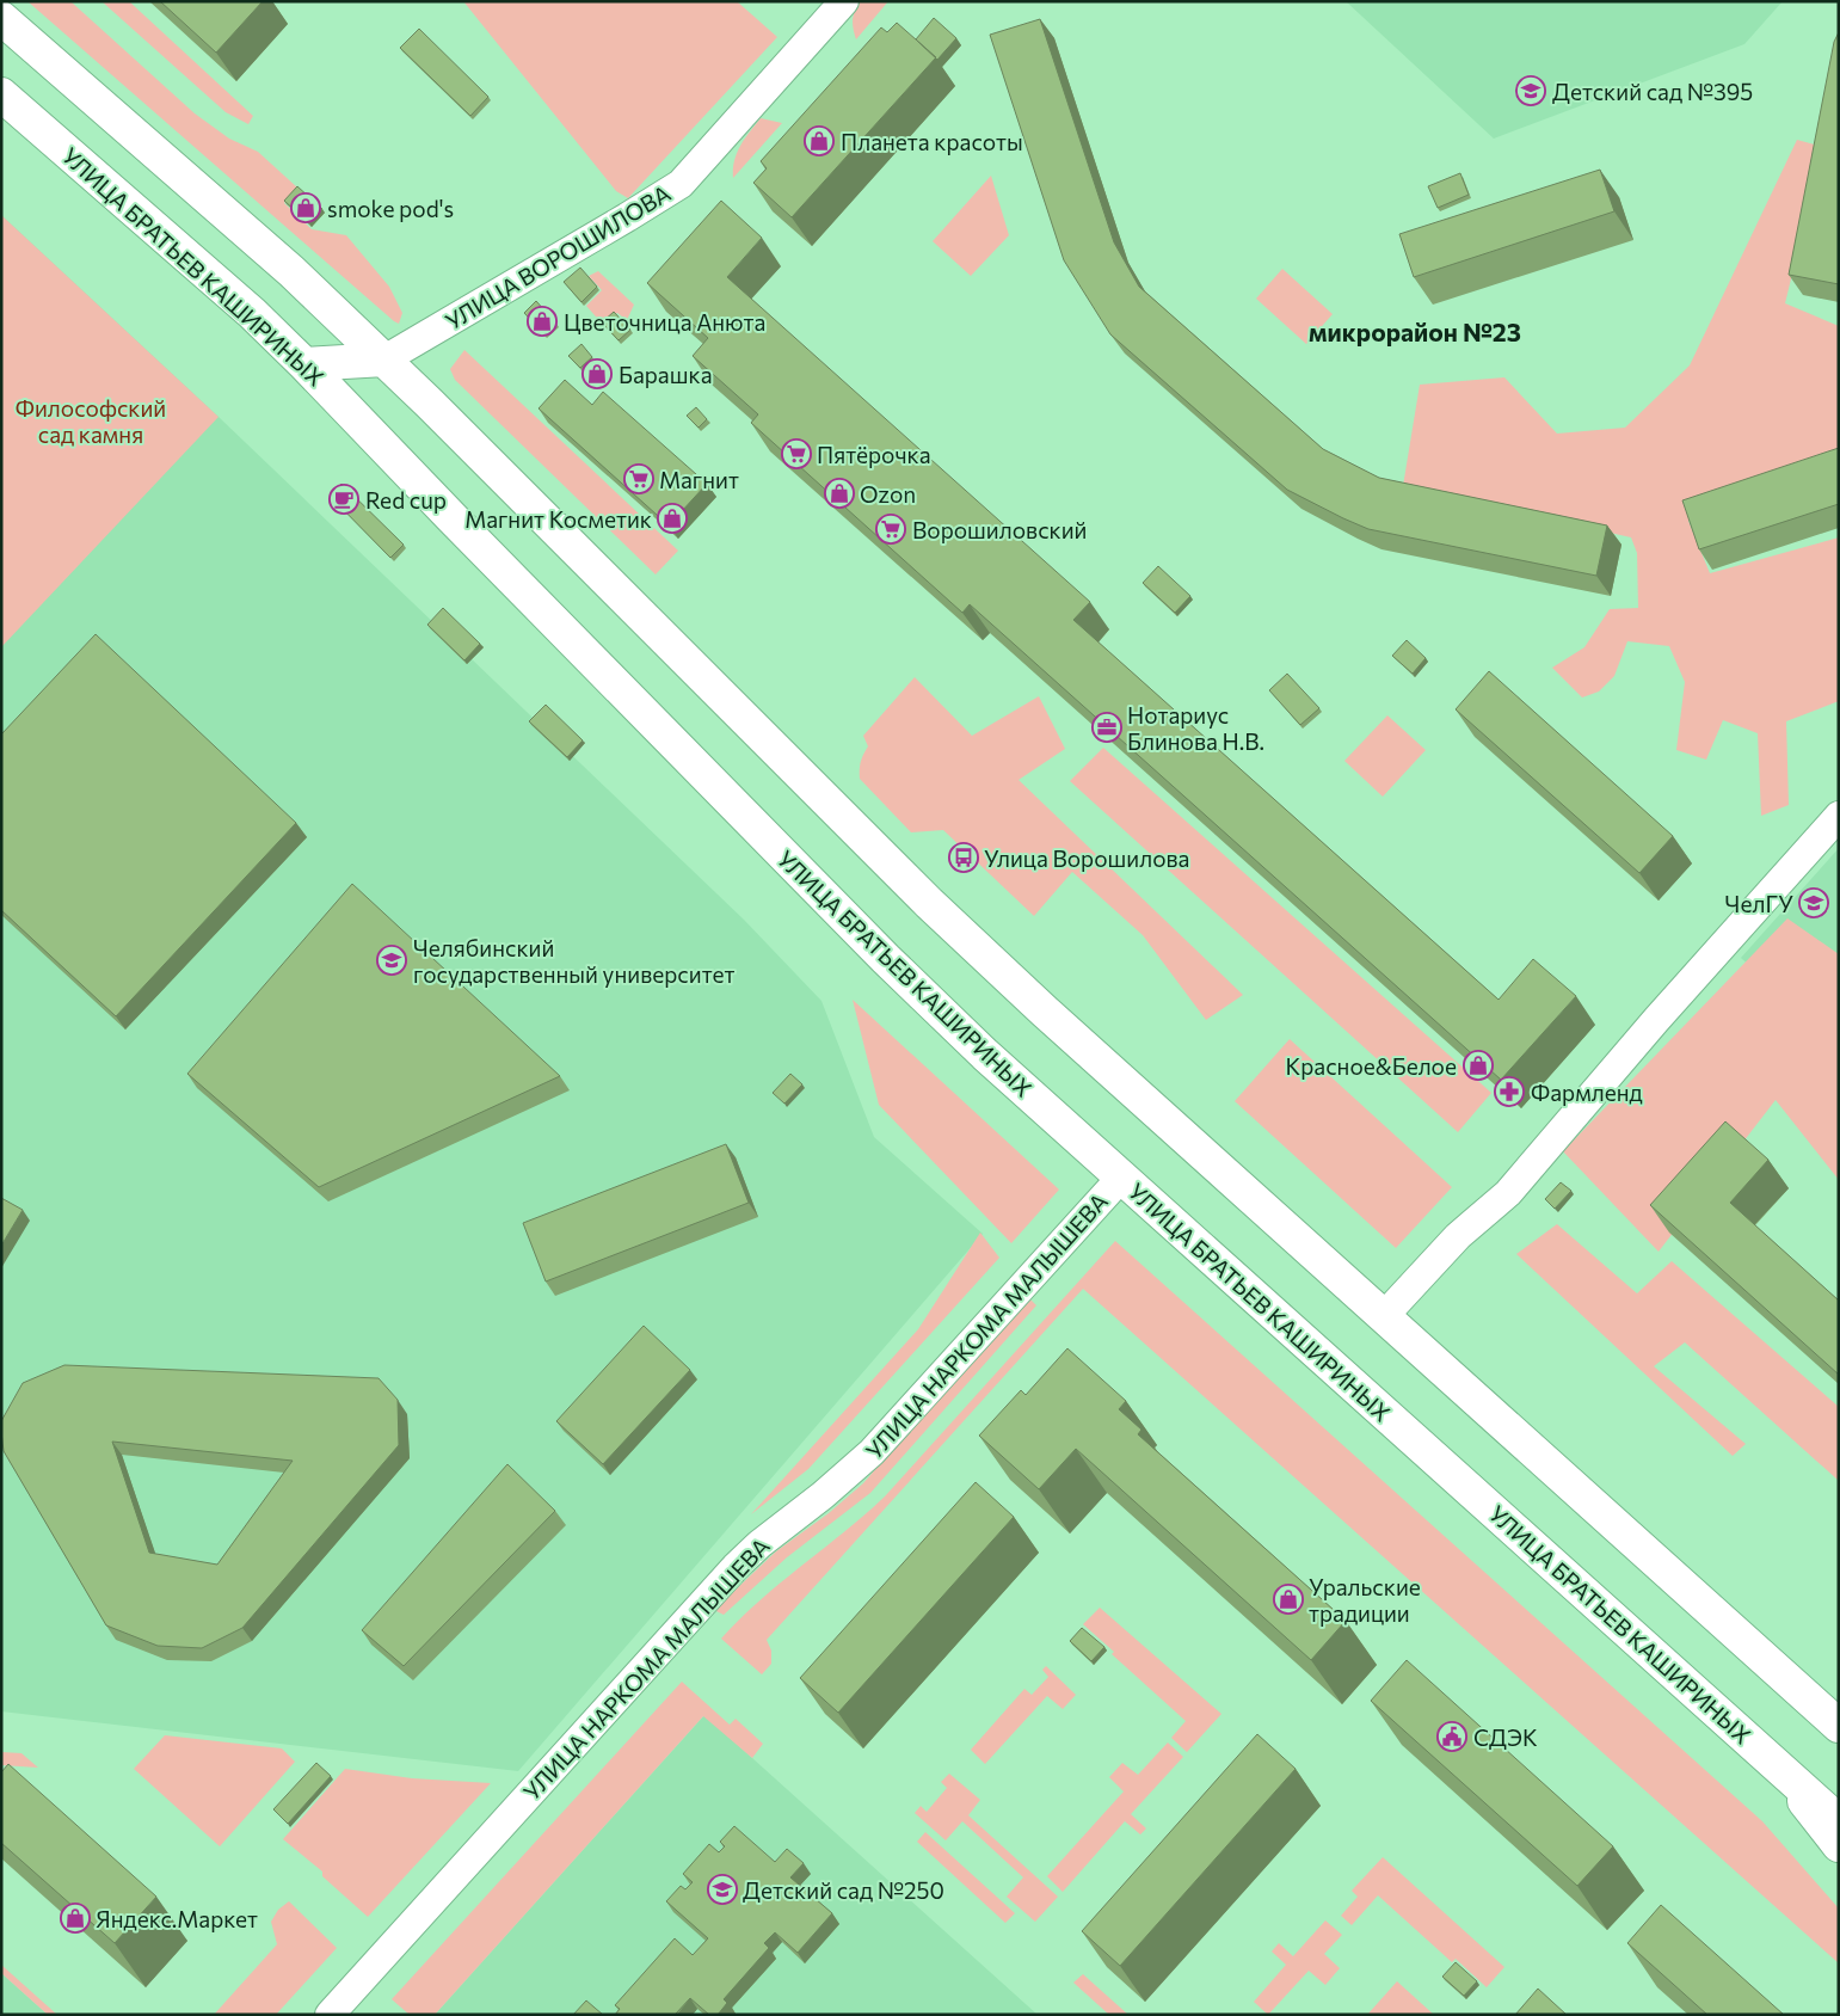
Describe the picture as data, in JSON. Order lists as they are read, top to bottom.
{
  "streets": {
    "main road": ["УЛИЦА ВОРОШИЛОВА", "УЛИЦА БРАТЬЕВ КАШИРИНЫХ"],
    "street": ["УЛИЦА НАРКОМА МАЛЫШЕВА"]
  },
  "crossings": [
    ["УЛИЦА ВОРОШИЛОВА", "УЛИЦА БРАТЬЕВ КАШИРИНЫХ"],
    ["УЛИЦА БРАТЬЕВ КАШИРИНЫХ", "УЛИЦА НАРКОМА МАЛЫШЕВА"]
  ],
  "districts": ["микрорайон №23"],
  "parks": ["Философский сад камня"],
  "places": {
    "school or university": [
      "Детский сад №395",
      "ЧелГУ",
      "Челябинский государственный университет",
      "Детский сад №250"
    ],
    "shop": [
      "Планета красоты",
      "smoke pod's",
      "Цветочница Анюта",
      "Барашка",
      "Ozon",
      "Магнит Косметик",
      "Красное&Белое",
      "Уральские традиции",
      "Яндекс.Маркет"
    ],
    "supermarket": ["Пятёрочка", "Магнит", "Ворошиловский"],
    "cafe": ["Red cup"],
    "office": ["Нотариус Блинова Н.В."],
    "bus stop": ["Улица Ворошилова"],
    "pharmacy": ["Фармленд"],
    "public building": ["СДЭК"]
  }
}
